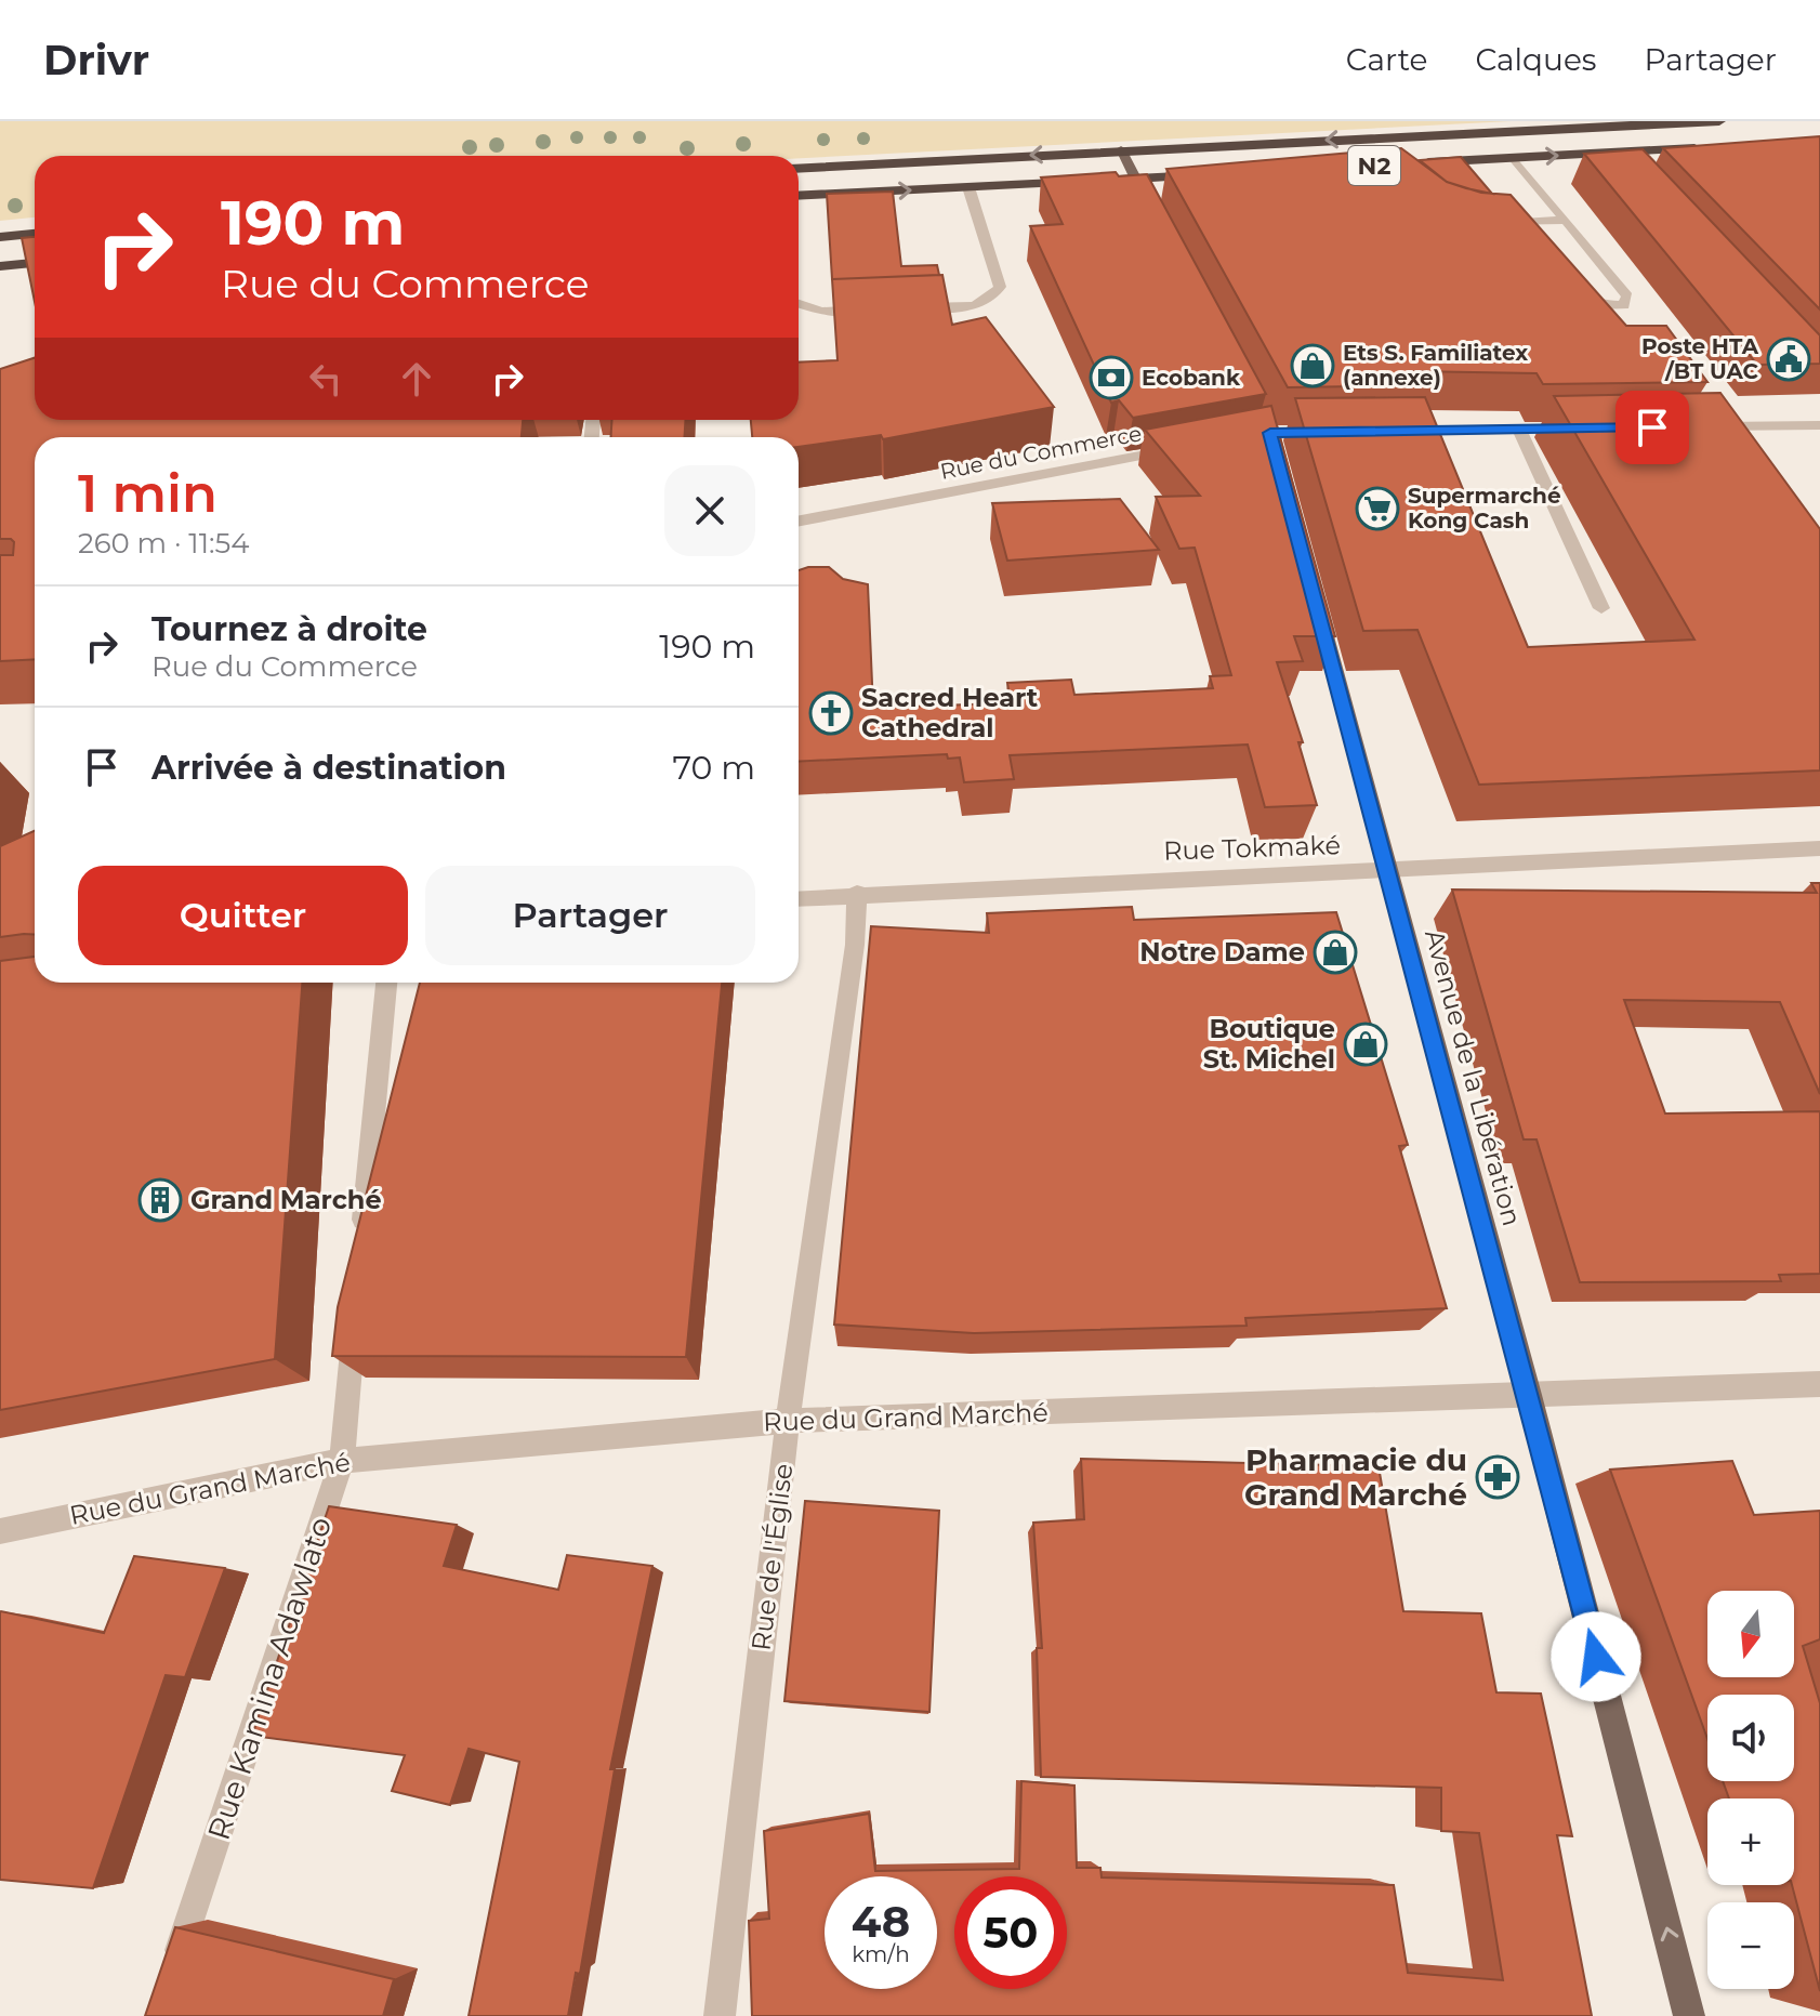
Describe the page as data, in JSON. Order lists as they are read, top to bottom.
{
  "streets": {
    "highway": ["N2"],
    "main road": ["Avenue de la Libération"],
    "street": [
      "Rue du Commerce",
      "Rue Tokmaké",
      "Rue du Grand Marché",
      "Rue de l'Église",
      "Rue Kamina Adawlato"
    ]
  },
  "crossings": [
    ["Rue Tokmaké", "Avenue de la Libération"],
    ["Rue Tokmaké", "Rue de l'Église"],
    ["Avenue de la Libération", "Rue du Grand Marché"],
    ["Rue du Grand Marché", "Rue de l'Église"],
    ["Rue du Grand Marché", "Rue Kamina Adawlato"]
  ],
  "one_way": ["Avenue de la Libération"],
  "places": {
    "public building": ["Poste HTA /BT UAC"],
    "shop": ["Ets S. Familiatex (annexe)", "Notre Dame", "Boutique St. Michel"],
    "bank": ["Ecobank"],
    "supermarket": ["Supermarché Kong Cash"],
    "church": ["Sacred Heart Cathedral"],
    "building": ["Grand Marché"],
    "pharmacy": ["Pharmacie du Grand Marché"]
  },
  "north": "bottom",
  "page": {
    "header": "Drivr",
    "nav": ["Carte", "Calques", "Partager"],
    "turn": ["190 m", "Rue du Commerce"],
    "heading": ["1 min", "260 m · 11:54"],
    "list": [
      {
        "name": "Tournez à droite",
        "note": "Rue du Commerce",
        "value": "190 m"
      },
      {
        "name": "Arrivée à destination",
        "value": "70 m"
      }
    ],
    "buttons": ["Quitter", "Partager"],
    "map_buttons": ["+", "−"],
    "speed": "48 km/h",
    "limit": "50"
  }
}
